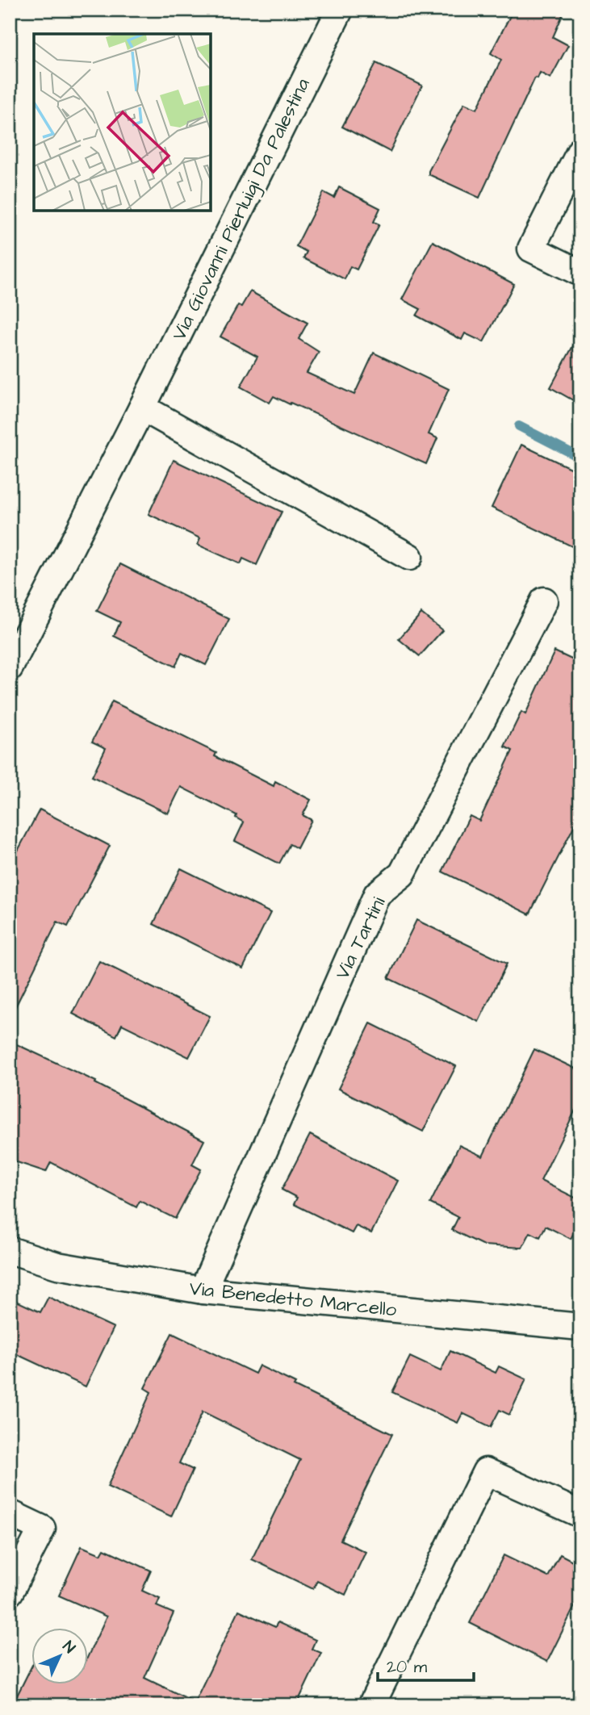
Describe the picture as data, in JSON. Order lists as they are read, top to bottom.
{
  "streets": {
    "street": ["Via Giovanni Pierluigi Da Palestina", "Via Tartini", "Via Benedetto Marcello"]
  },
  "crossings": [
    ["Via Tartini", "Via Benedetto Marcello"]
  ],
  "scale_bar": "20 m",
  "north": "top right"
}
